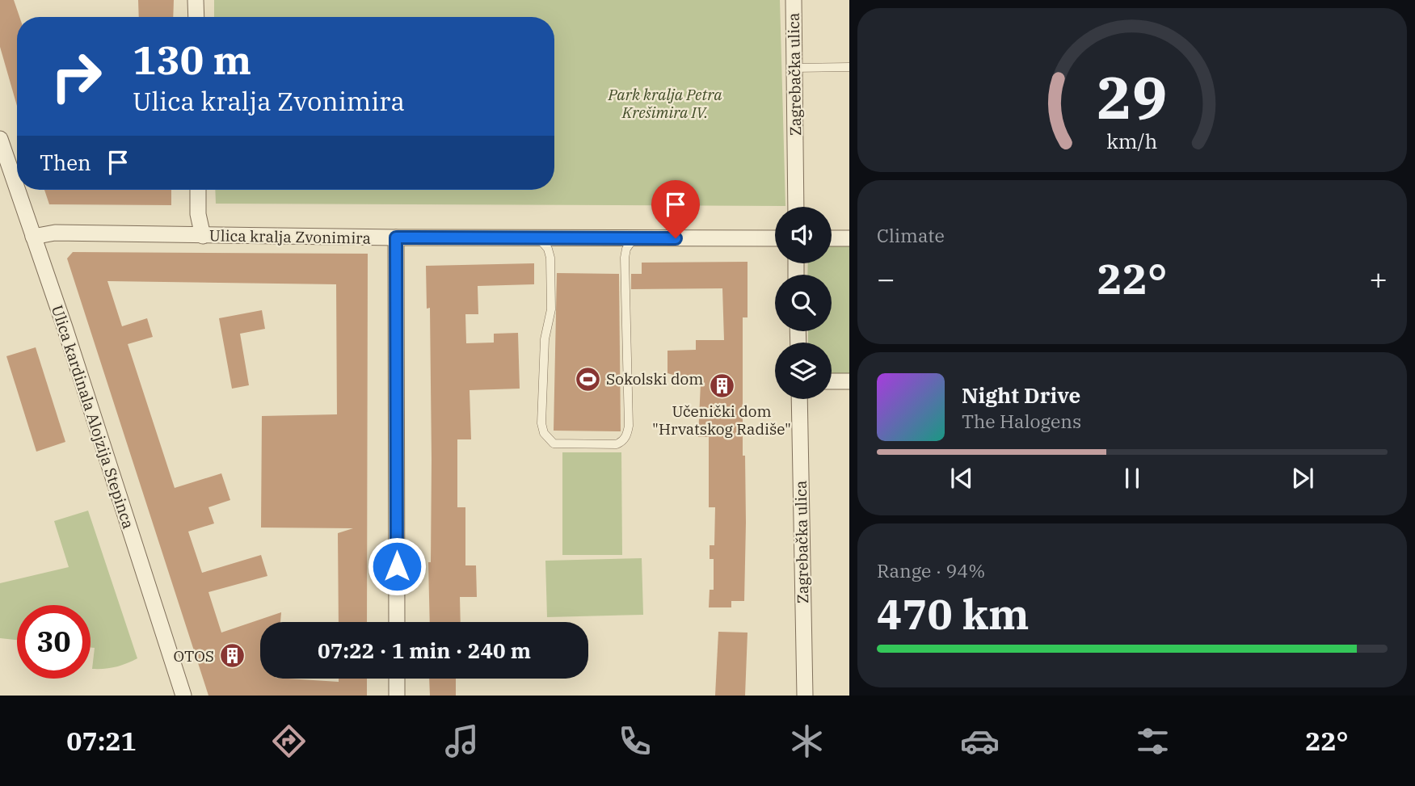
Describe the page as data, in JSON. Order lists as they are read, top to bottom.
{
  "streets": {
    "street": ["Zagrebačka ulica", "Ulica kralja Zvonimira", "Ulica kardinala Alojzija Stepinca"]
  },
  "crossings": [
    ["Ulica kralja Zvonimira", "Ulica kardinala Alojzija Stepinca"]
  ],
  "parks": ["Park kralja Petra Krešimira IV."],
  "places": {
    "sports": ["Sokolski dom"],
    "building": ["Učenički dom \"Hrvatskog Radiše\"", "OTOS"]
  },
  "page": {
    "turn": ["130 m", "Ulica kralja Zvonimira"],
    "then": "Then",
    "tile": [
      "Climate",
      ["Range · 94%", "470 km"]
    ],
    "heat": ["−", "22°", "+"],
    "song": ["Night Drive", "The Halogens"],
    "limit": "30",
    "trip": "07:22 · 1 min · 240 m",
    "tabs": ["07:21", "22°"],
    "gauge": ["29", "km/h"]
  }
}
